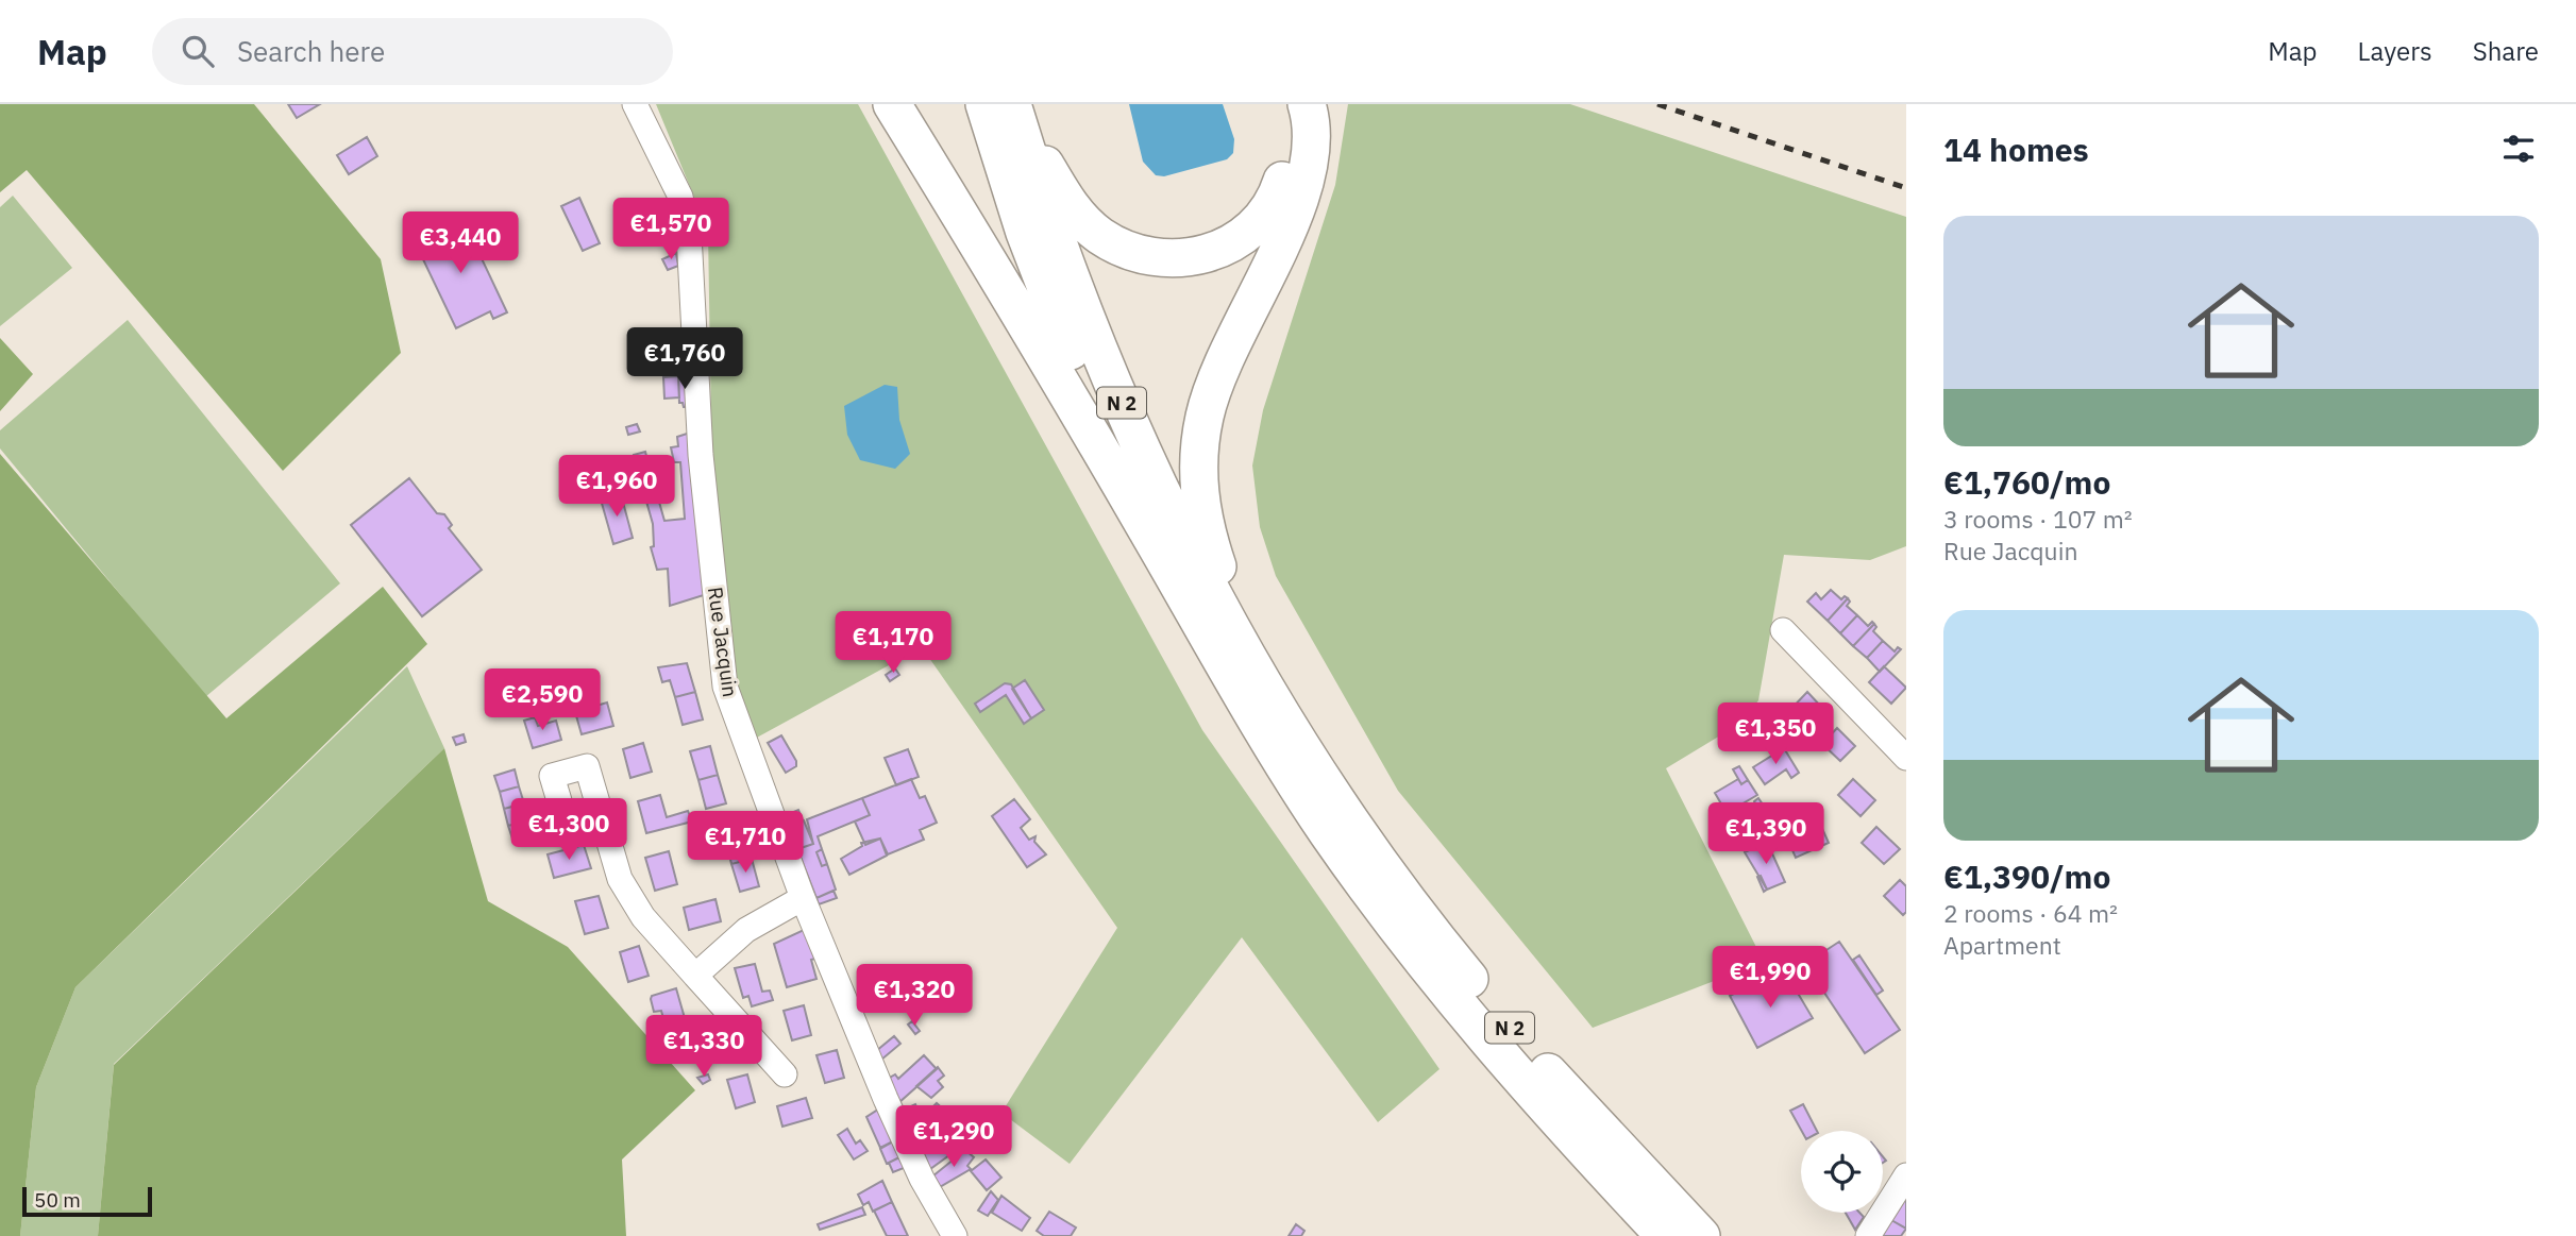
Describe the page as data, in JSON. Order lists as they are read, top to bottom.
{
  "streets": {
    "highway": ["N 2"],
    "street": ["Rue Jacquin"]
  },
  "scale_bar": "50 m",
  "page": {
    "header": "Map",
    "search": "Search here",
    "nav": ["Map", "Layers", "Share"],
    "heading": "14 homes",
    "list": [
      {
        "name": "€1,760/mo",
        "note": "3 rooms · 107 m² · Rue Jacquin"
      },
      {
        "name": "€1,390/mo",
        "note": "2 rooms · 64 m² · Apartment"
      }
    ],
    "price": [
      "€1,570",
      "€3,440",
      "€1,760",
      "€1,960",
      "€1,170",
      "€2,590",
      "€1,350",
      "€1,300",
      "€1,390",
      "€1,710",
      "€1,990",
      "€1,320",
      "€1,330",
      "€1,290"
    ],
    "scale": "50 m"
  }
}
